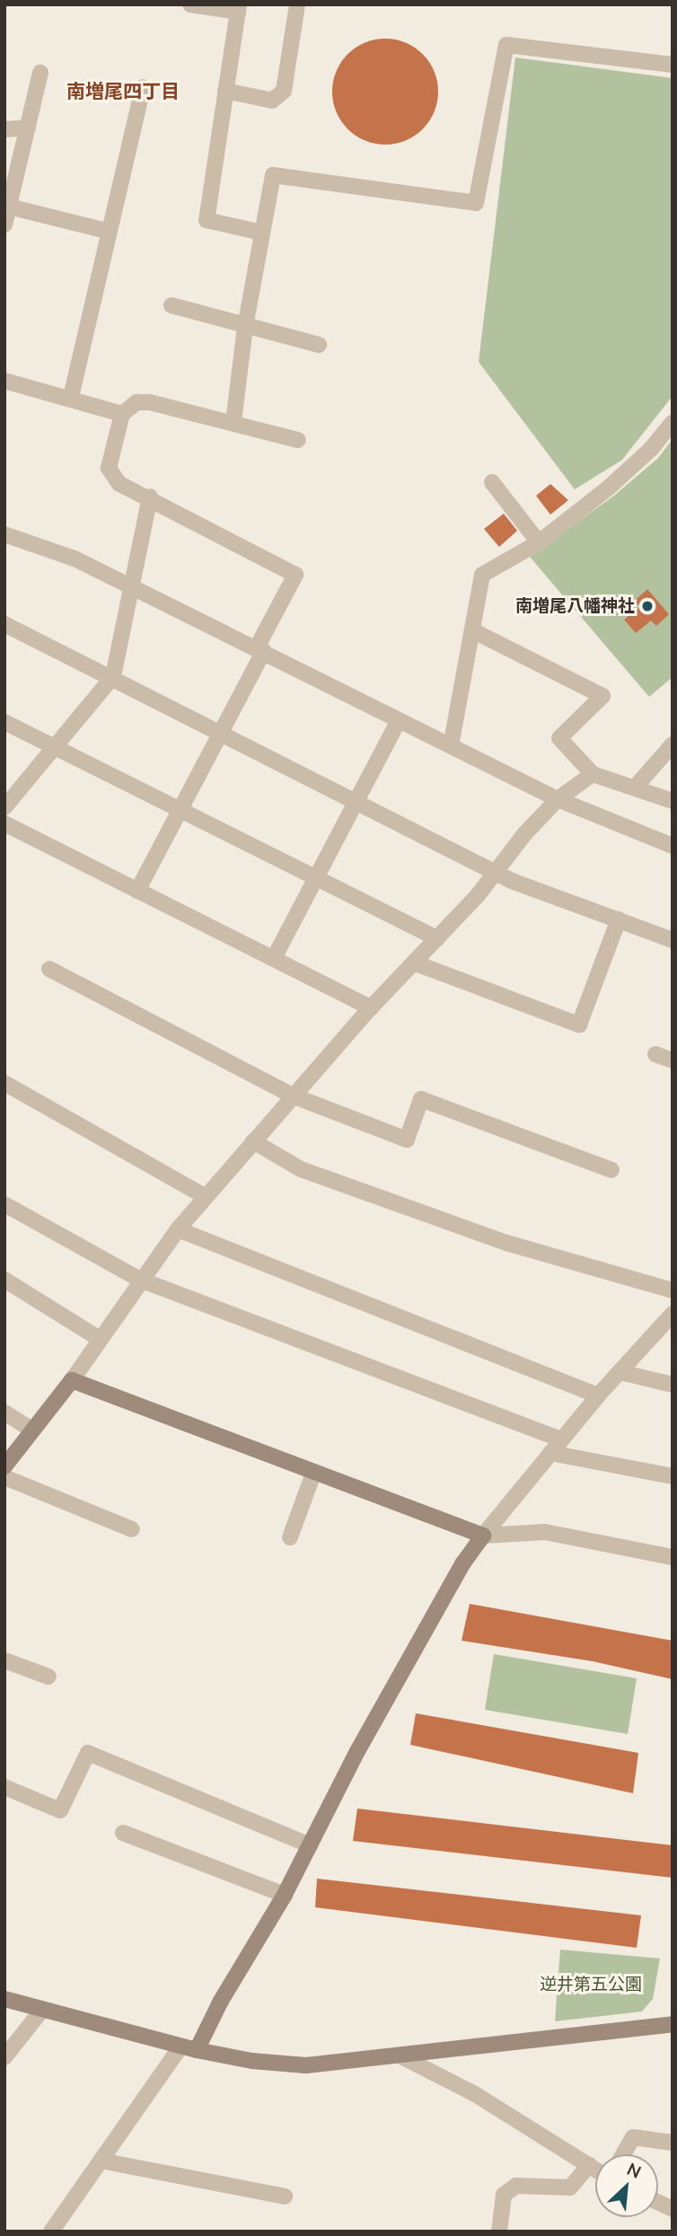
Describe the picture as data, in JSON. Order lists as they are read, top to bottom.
{
  "districts": ["南増尾四丁目"],
  "parks": ["逆井第五公園"],
  "places": ["南増尾八幡神社"],
  "north": "top right"
}
